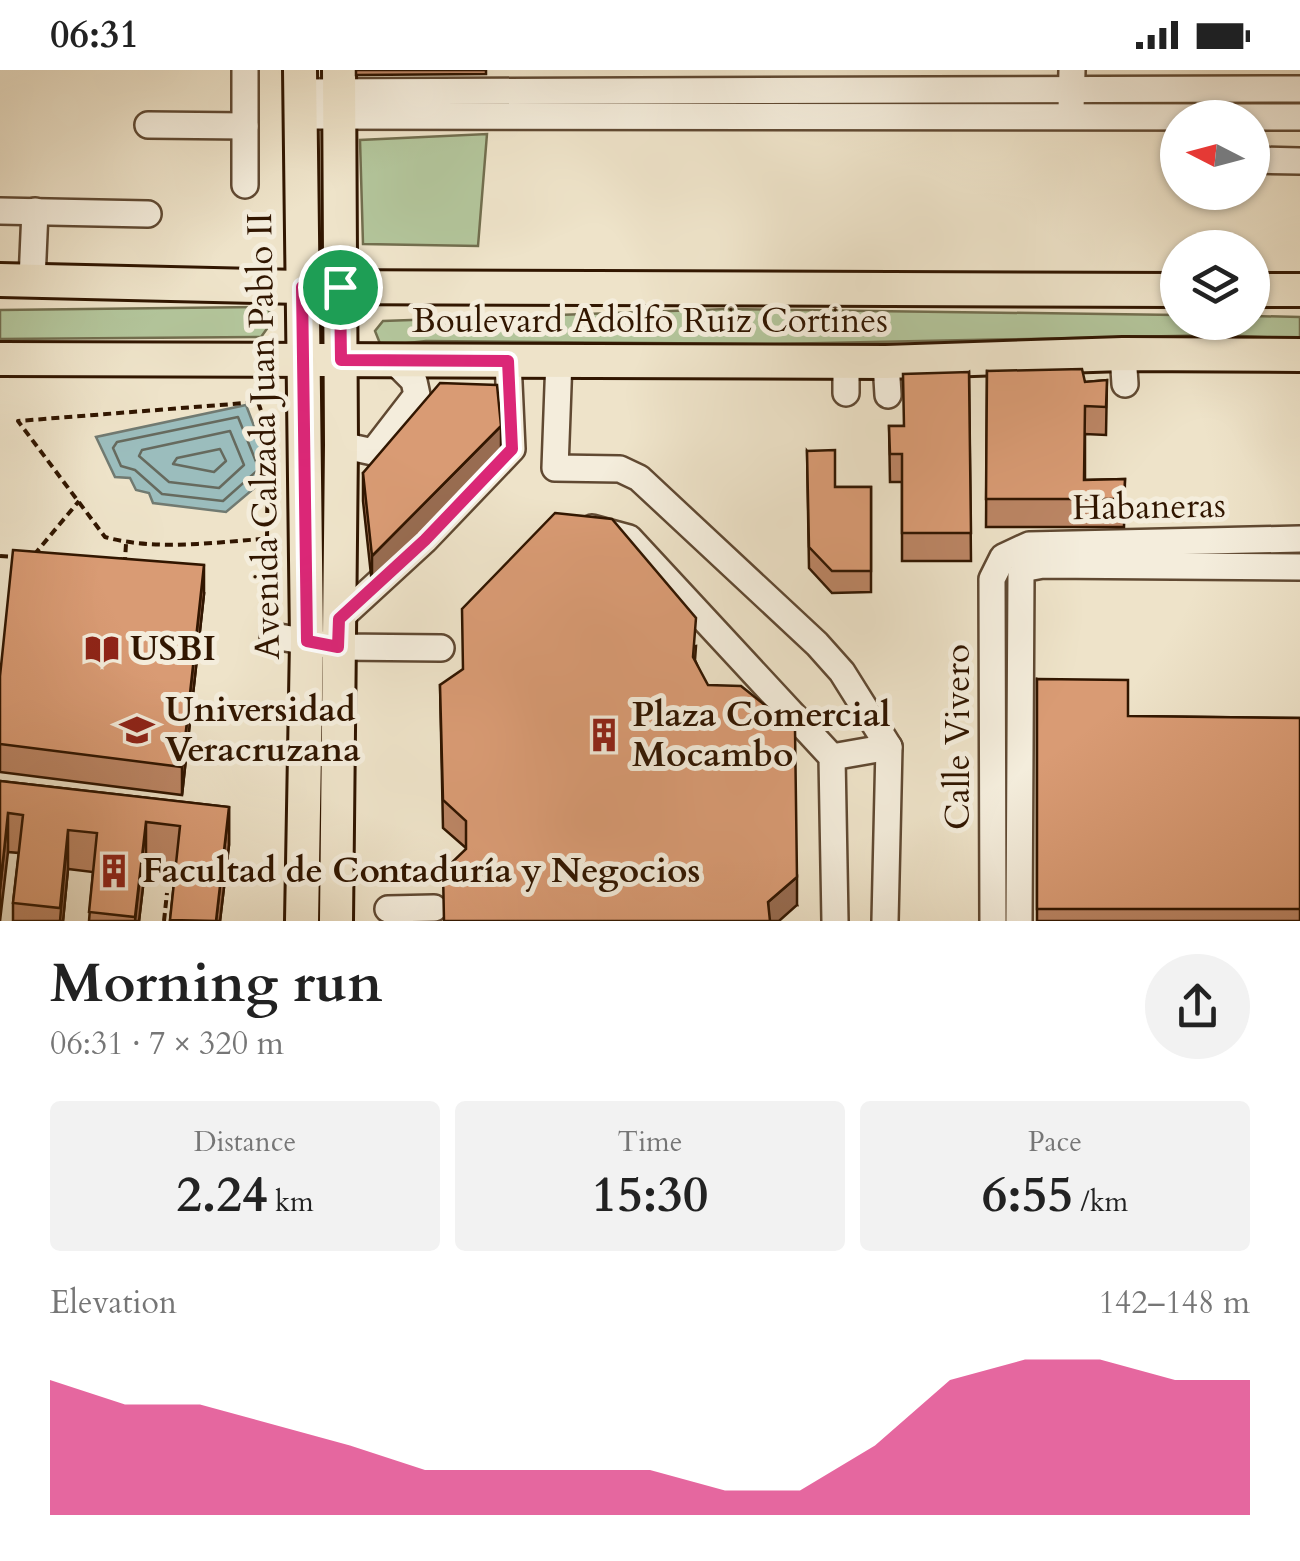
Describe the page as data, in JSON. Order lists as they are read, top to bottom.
{
  "streets": {
    "main road": ["Boulevard Adolfo Ruiz Cortines", "Avenida Calzada Juan Pablo II"],
    "street": ["Habaneras", "Calle Vivero"]
  },
  "crossings": [
    ["Boulevard Adolfo Ruiz Cortines", "Avenida Calzada Juan Pablo II"],
    ["Habaneras", "Calle Vivero"]
  ],
  "places": {
    "library": ["USBI"],
    "school or university": ["Universidad Veracruzana"],
    "building": ["Plaza Comercial Mocambo", "Facultad de Contaduría y Negocios"]
  },
  "north": "left",
  "page": {
    "status": "06:31",
    "heading": ["Morning run", "06:31 · 7 × 320 m"],
    "stats": [
      ["Distance", "2.24 km"],
      ["Time", "15:30"],
      ["Pace", "6:55 /km"]
    ],
    "chart": ["Elevation", "142–148 m"]
  }
}
